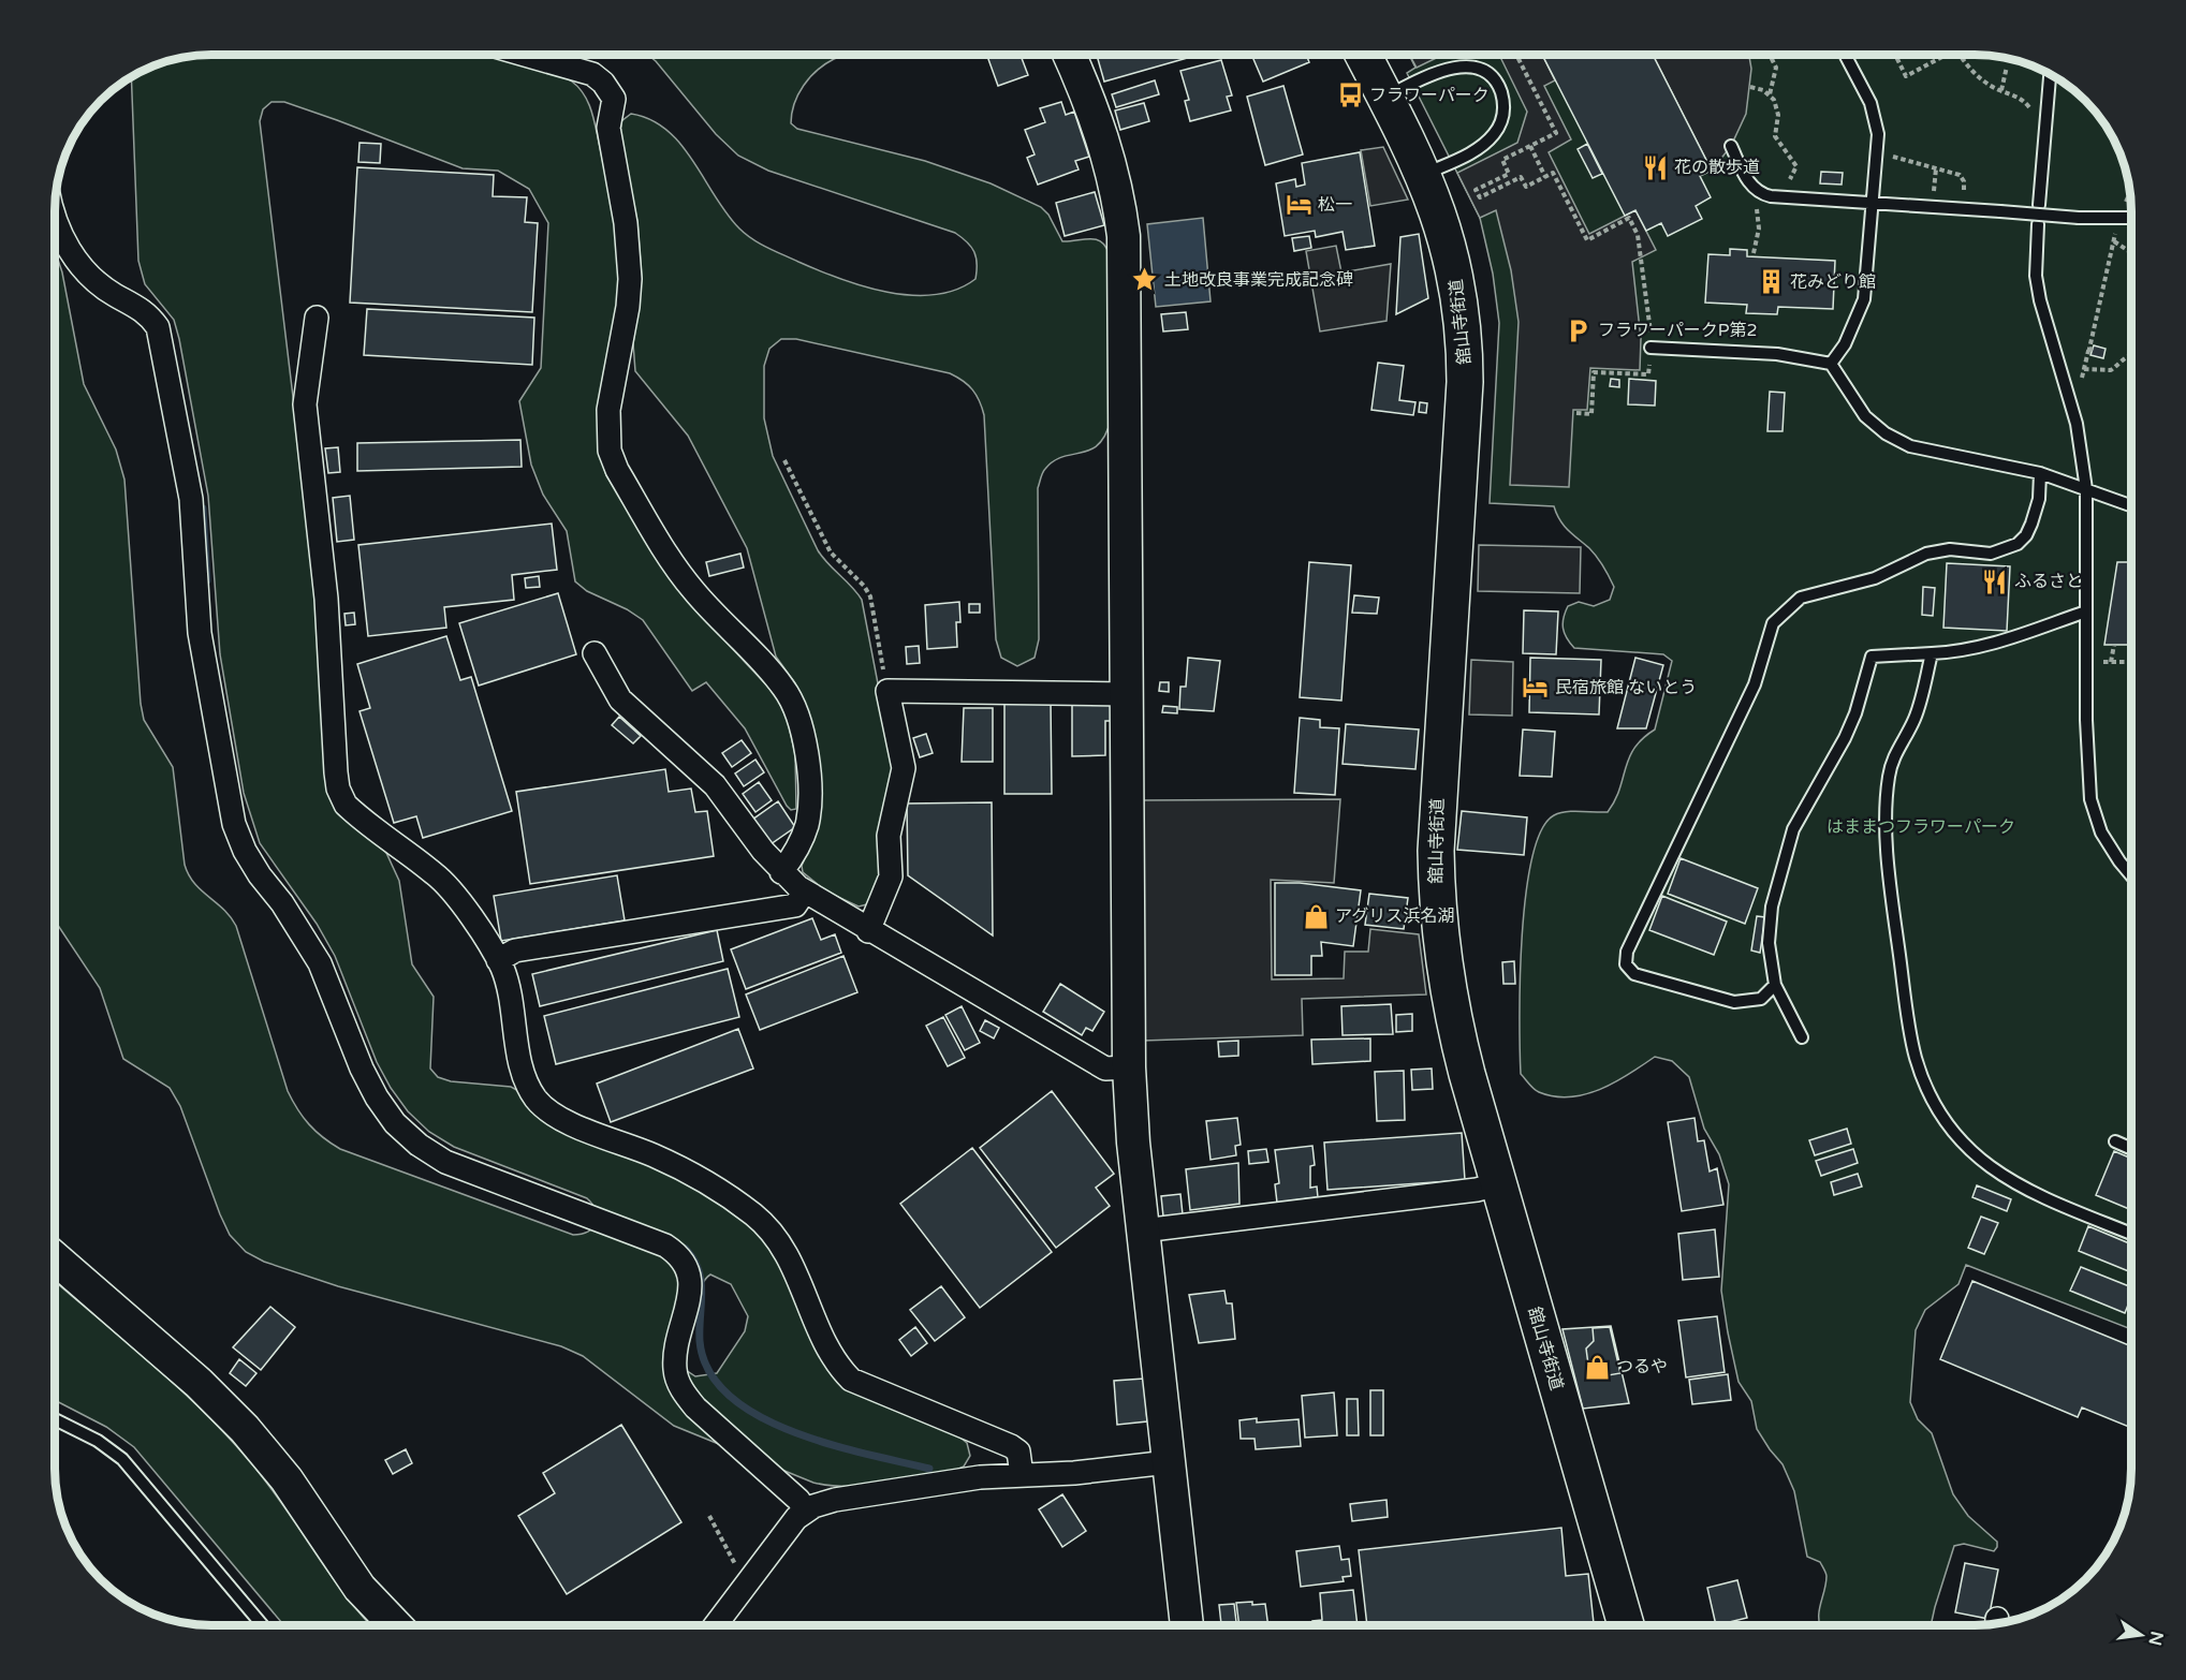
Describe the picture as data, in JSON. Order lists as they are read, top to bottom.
{
  "streets": {
    "main road": ["舘山寺街道"]
  },
  "parks": ["はままつフラワーパーク"],
  "places": {
    "bus stop": ["フラワーパーク"],
    "restaurant": ["花の散歩道", "ふるさと"],
    "hotel": ["松一", "民宿旅館 ないとう"],
    "place": ["土地改良事業完成記念碑"],
    "building": ["花みどり館"],
    "parking": ["フラワーパークP第2"],
    "shop": ["アグリス浜名湖", "つるや"]
  },
  "north": "right"
}
